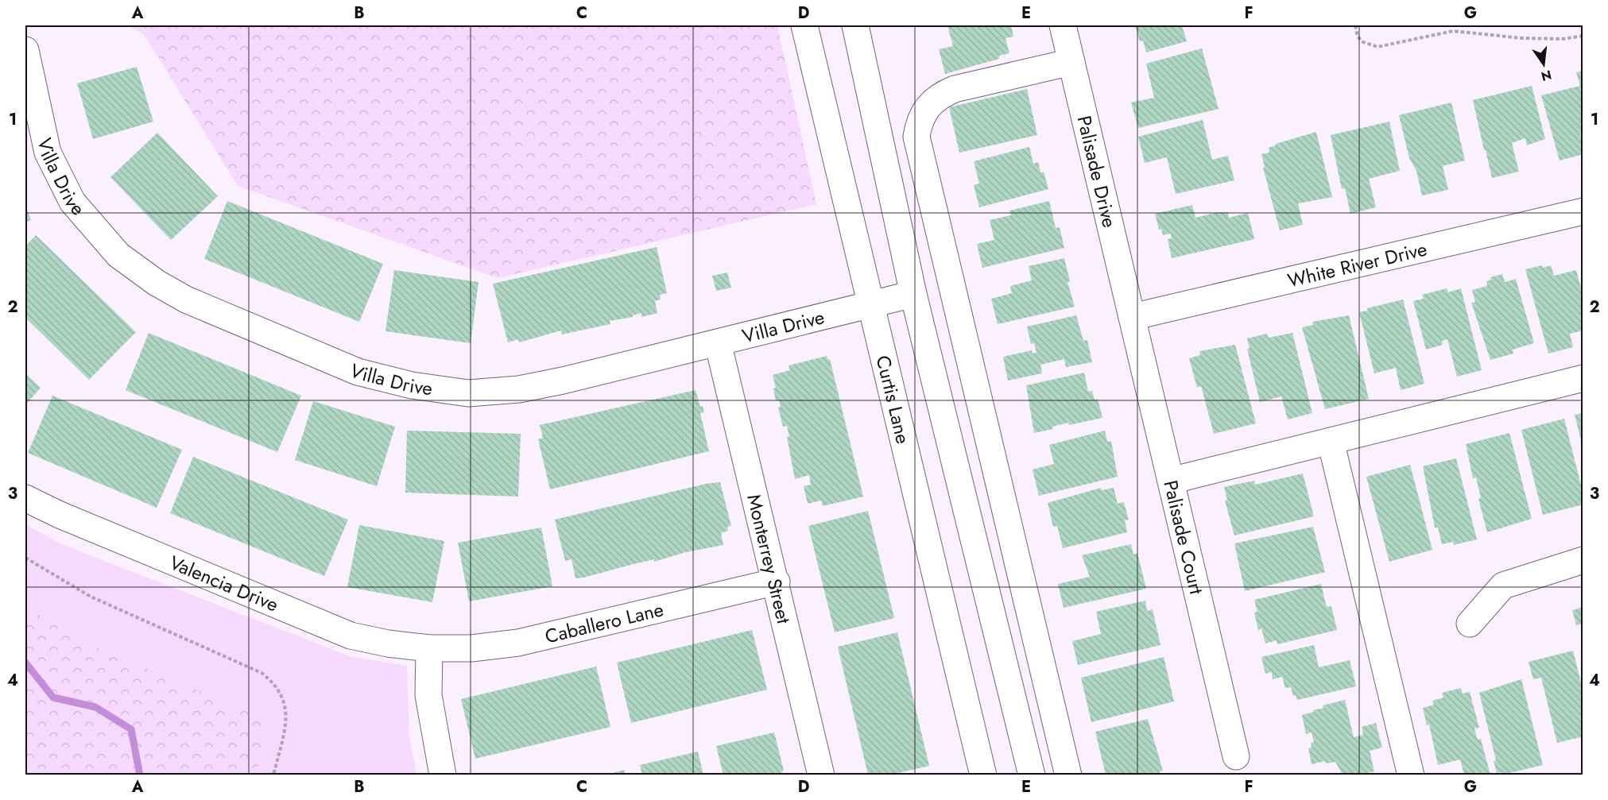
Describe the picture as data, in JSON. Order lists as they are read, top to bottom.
{
  "streets": {
    "street": [
      "Palisade Drive",
      "Villa Drive",
      "White River Drive",
      "Curtis Lane",
      "Palisade Court",
      "Monterrey Street",
      "Valencia Drive",
      "Caballero Lane"
    ]
  },
  "crossings": [
    ["Palisade Drive", "White River Drive"],
    ["Palisade Drive", "Palisade Court"],
    ["Villa Drive", "Curtis Lane"],
    ["Villa Drive", "Monterrey Street"],
    ["White River Drive", "Palisade Court"],
    ["Monterrey Street", "Caballero Lane"],
    ["Valencia Drive", "Caballero Lane"]
  ],
  "north": "bottom",
  "grid": {
    "columns": [
      "A",
      "B",
      "C",
      "D",
      "E",
      "F",
      "G"
    ],
    "rows": [
      "1",
      "2",
      "3",
      "4"
    ]
  }
}
